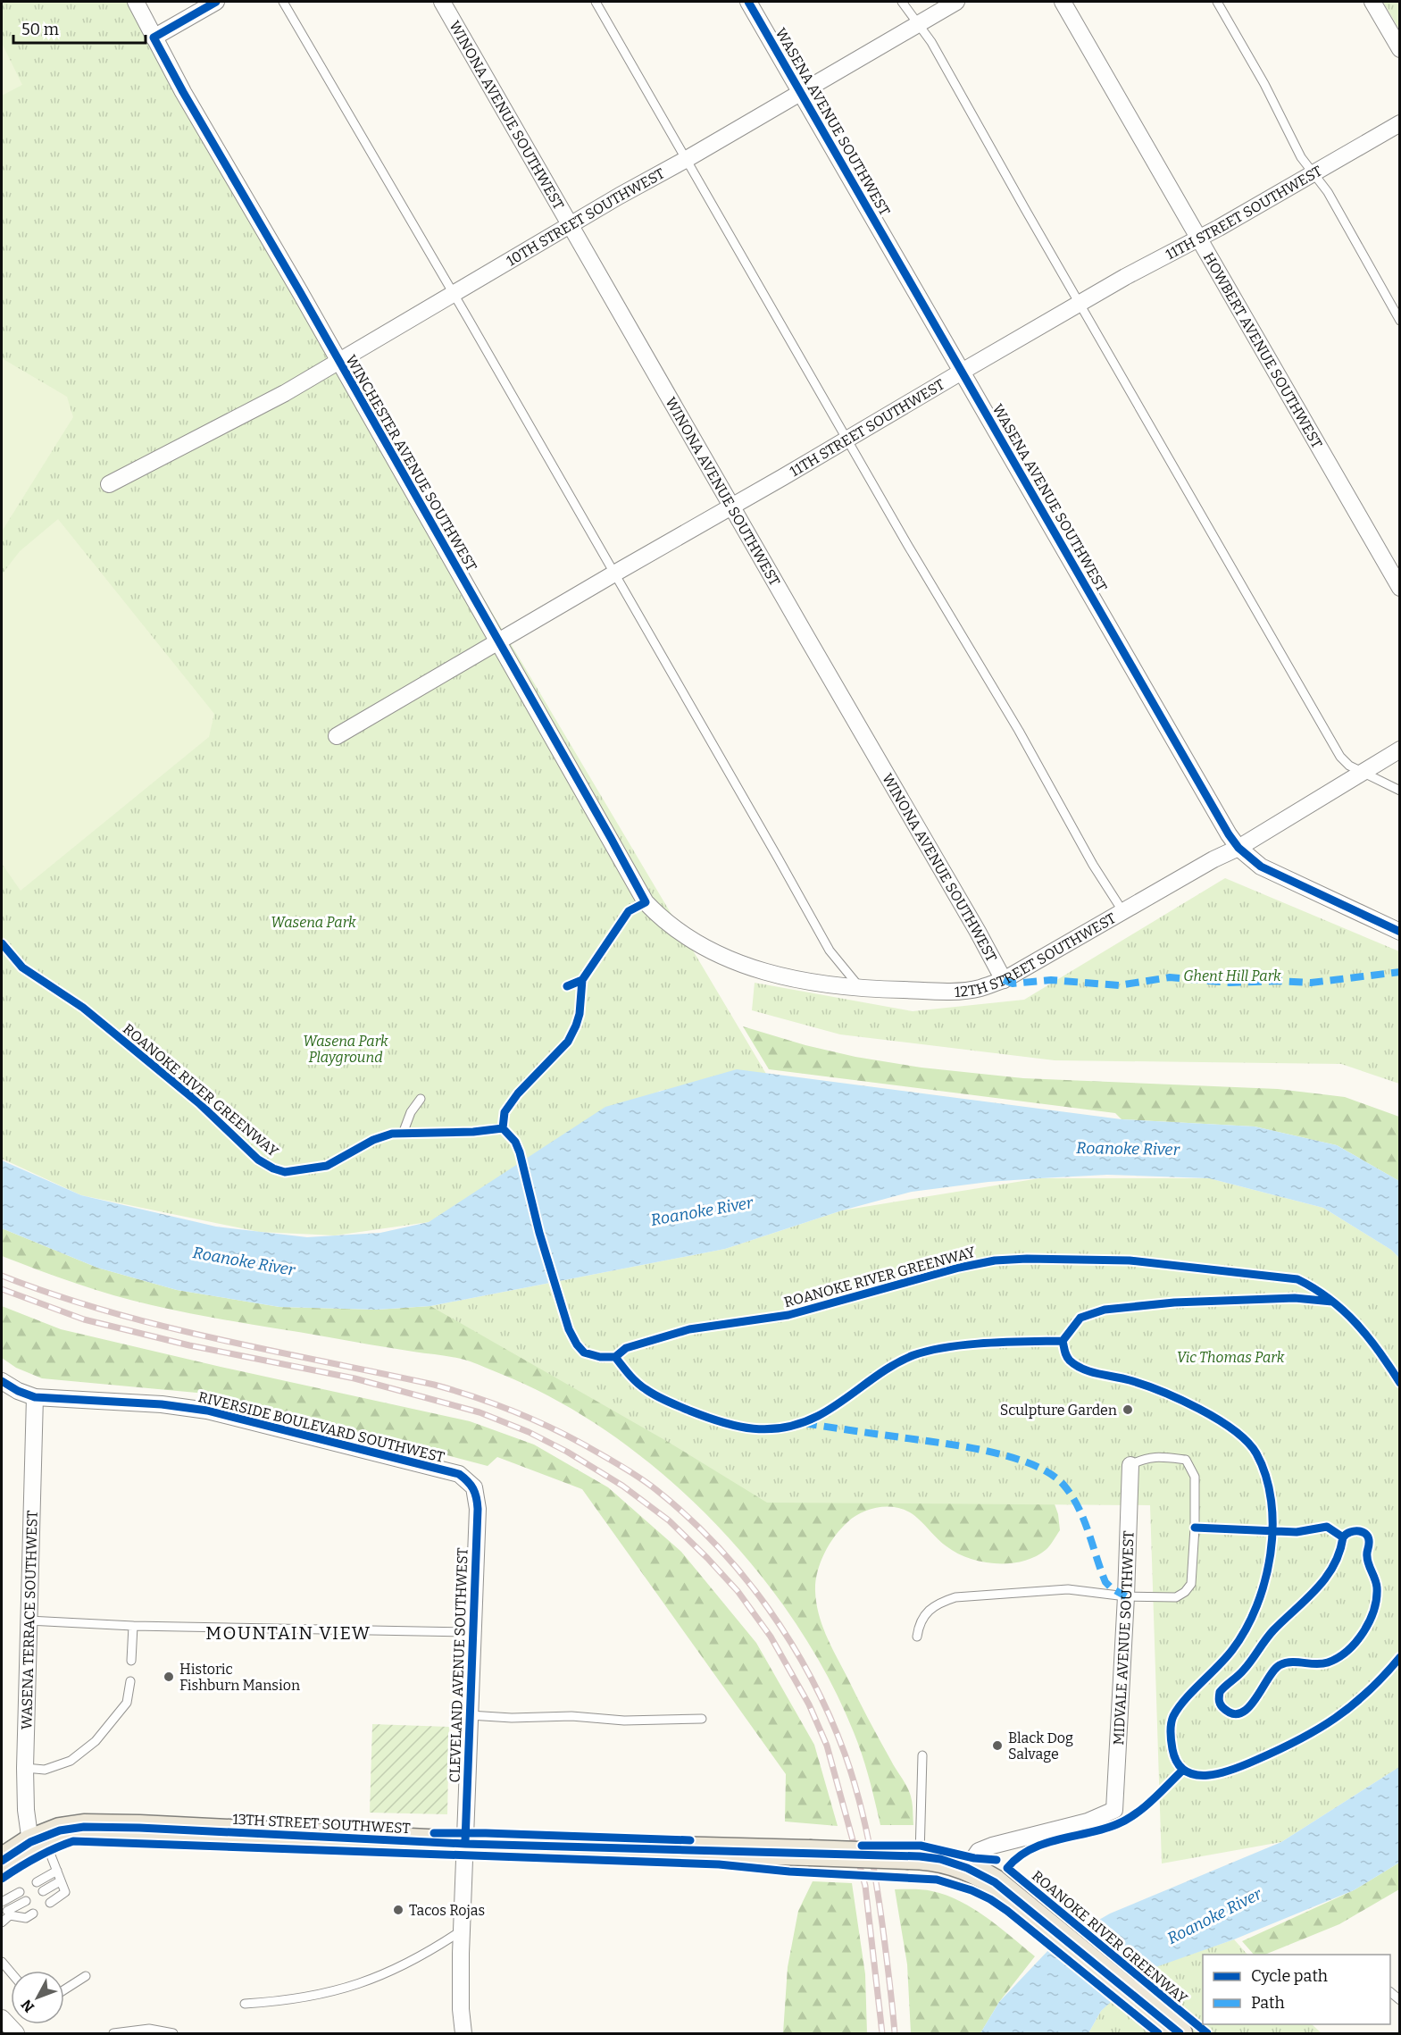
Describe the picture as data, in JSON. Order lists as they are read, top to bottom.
{
  "streets": {
    "main road": ["13TH STREET SOUTHWEST"],
    "street": [
      "WINONA AVENUE SOUTHWEST",
      "WASENA AVENUE SOUTHWEST",
      "11TH STREET SOUTHWEST",
      "10TH STREET SOUTHWEST",
      "HOWBERT AVENUE SOUTHWEST",
      "WINCHESTER AVENUE SOUTHWEST",
      "12TH STREET SOUTHWEST",
      "RIVERSIDE BOULEVARD SOUTHWEST",
      "WASENA TERRACE SOUTHWEST",
      "MIDVALE AVENUE SOUTHWEST",
      "CLEVELAND AVENUE SOUTHWEST"
    ],
    "cycle path": ["ROANOKE RIVER GREENWAY"]
  },
  "crossings": [
    ["WINONA AVENUE SOUTHWEST", "11TH STREET SOUTHWEST"],
    ["WINONA AVENUE SOUTHWEST", "10TH STREET SOUTHWEST"],
    ["WINONA AVENUE SOUTHWEST", "12TH STREET SOUTHWEST"],
    ["WASENA AVENUE SOUTHWEST", "11TH STREET SOUTHWEST"],
    ["WASENA AVENUE SOUTHWEST", "10TH STREET SOUTHWEST"],
    ["WASENA AVENUE SOUTHWEST", "12TH STREET SOUTHWEST"],
    ["11TH STREET SOUTHWEST", "HOWBERT AVENUE SOUTHWEST"],
    ["11TH STREET SOUTHWEST", "WINCHESTER AVENUE SOUTHWEST"],
    ["10TH STREET SOUTHWEST", "WINCHESTER AVENUE SOUTHWEST"],
    ["WINCHESTER AVENUE SOUTHWEST", "12TH STREET SOUTHWEST"],
    ["RIVERSIDE BOULEVARD SOUTHWEST", "WASENA TERRACE SOUTHWEST"],
    ["RIVERSIDE BOULEVARD SOUTHWEST", "CLEVELAND AVENUE SOUTHWEST"],
    ["WASENA TERRACE SOUTHWEST", "13TH STREET SOUTHWEST"],
    ["MIDVALE AVENUE SOUTHWEST", "13TH STREET SOUTHWEST"],
    ["CLEVELAND AVENUE SOUTHWEST", "13TH STREET SOUTHWEST"]
  ],
  "districts": ["MOUNTAIN VIEW"],
  "water": ["Roanoke River"],
  "parks": [
    "Wasena Park",
    "Ghent Hill Park",
    "Wasena Park Playground",
    "Vic Thomas Park"
  ],
  "places": [
    "Sculpture Garden",
    "Historic Fishburn Mansion",
    "Black Dog Salvage",
    "Tacos Rojas"
  ],
  "legend": ["Cycle path", "Path"],
  "scale_bar": "50 m",
  "north": "bottom left"
}
